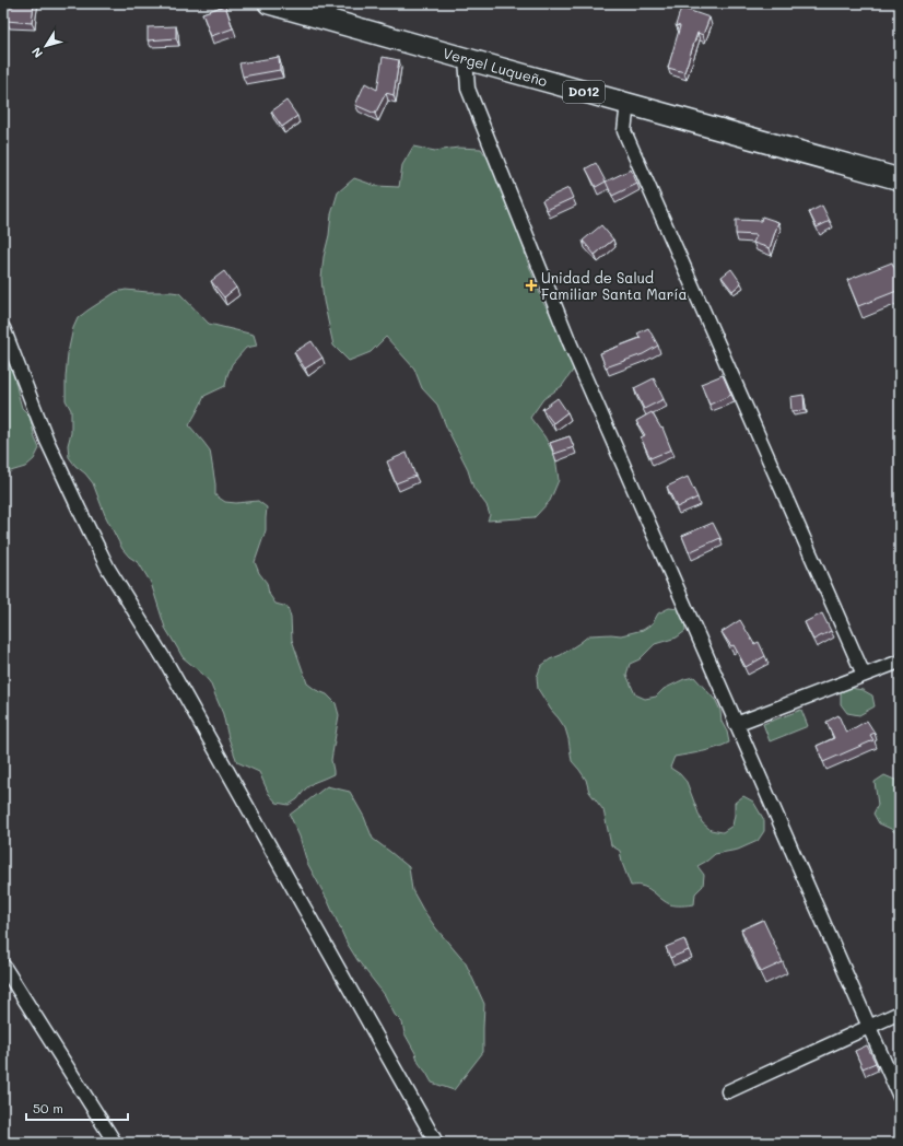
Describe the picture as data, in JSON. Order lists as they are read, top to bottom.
{
  "streets": {
    "main road": ["Vergel Luqueño", "D012"]
  },
  "places": {
    "health": ["Unidad de Salud Familiar Santa María"]
  },
  "scale_bar": "50 m",
  "north": "bottom left"
}
